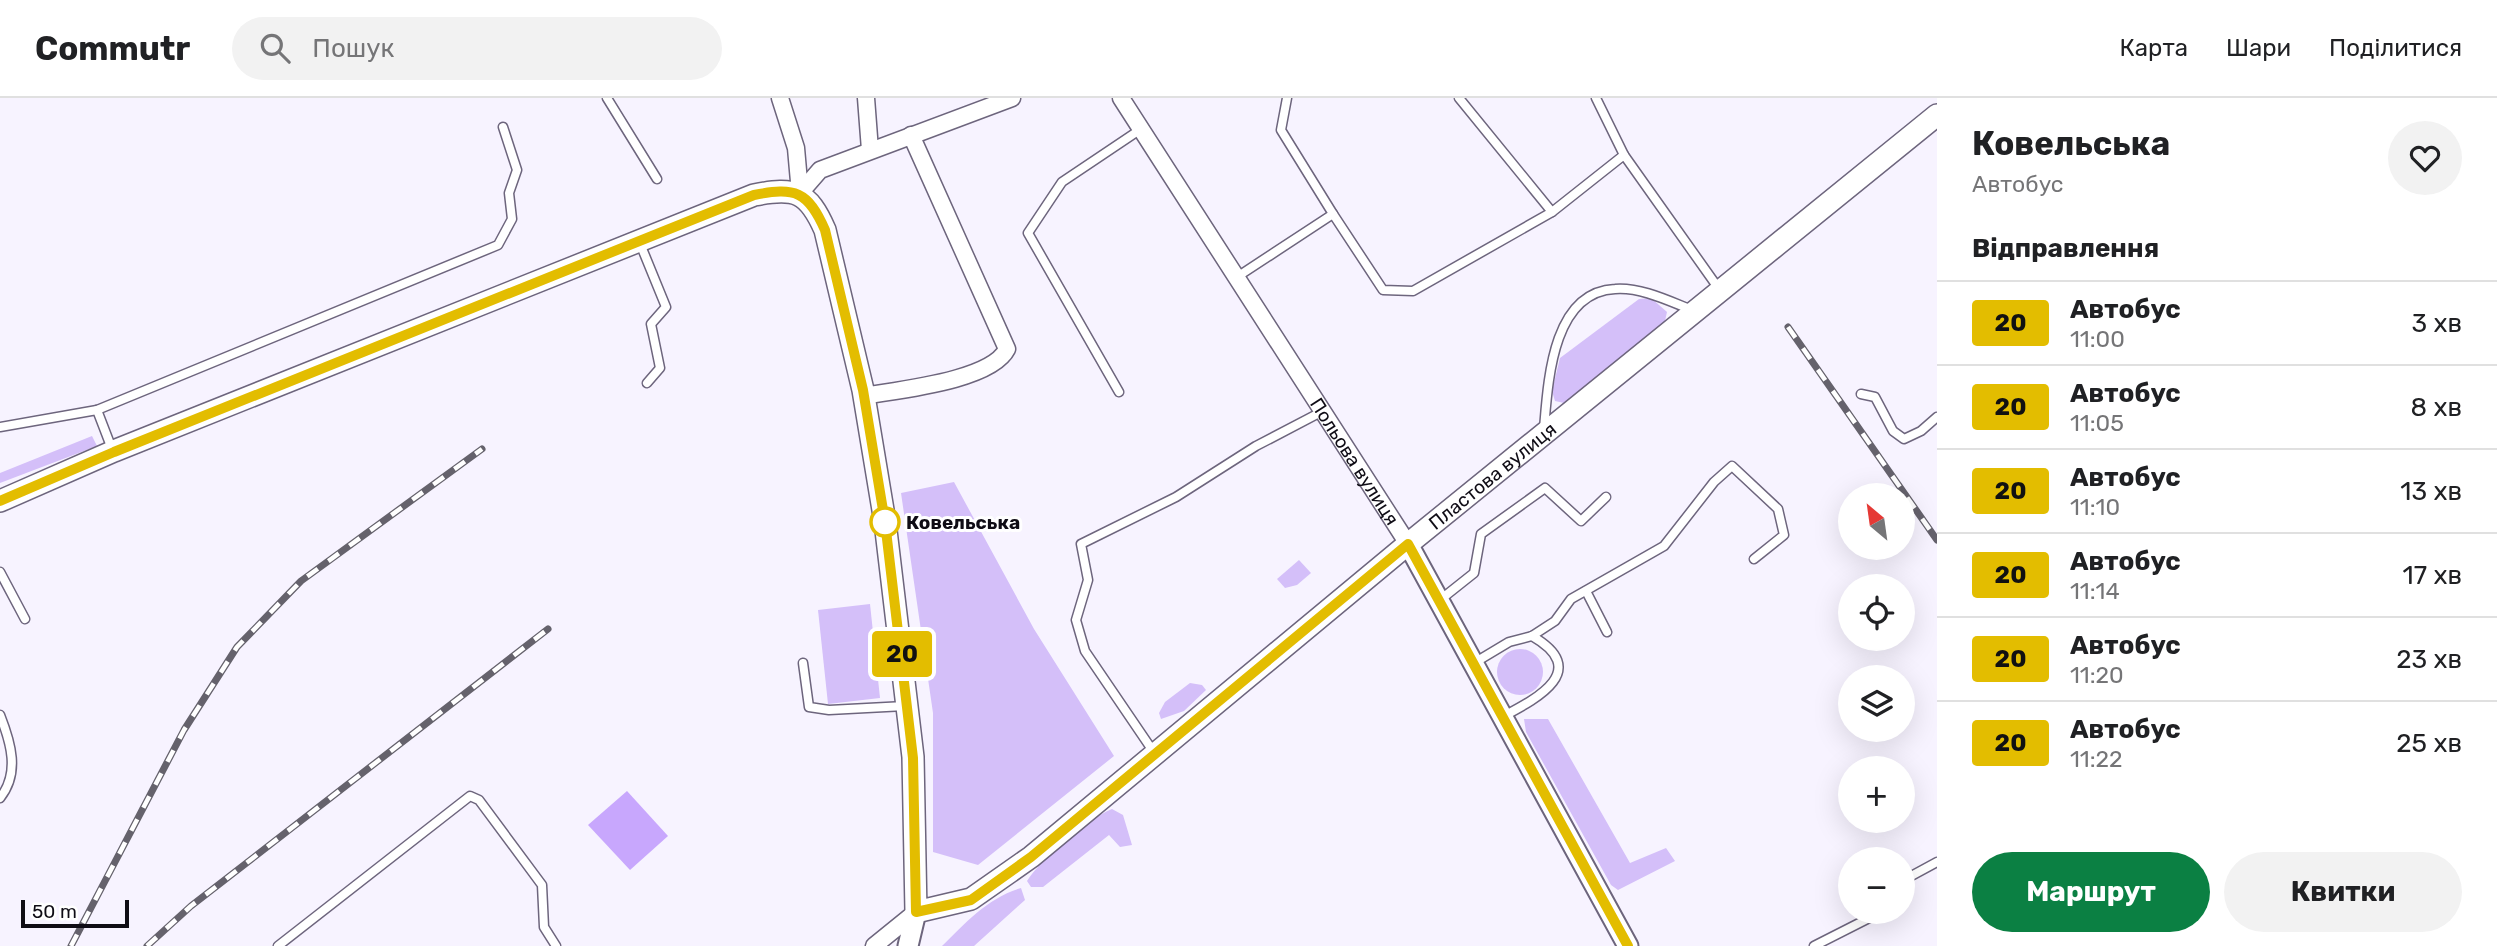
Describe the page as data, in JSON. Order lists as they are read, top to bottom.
{
  "streets": {
    "main road": ["Пластова вулиця"],
    "street": ["Польова вулиця"]
  },
  "crossings": [
    ["Польова вулиця", "Пластова вулиця"]
  ],
  "places": ["Ковельська"],
  "lines": ["bus line 20"],
  "scale_bar": "50 m",
  "north": "top left",
  "page": {
    "header": "Commutr",
    "search": "Пошук",
    "nav": ["Карта", "Шари", "Поділитися"],
    "on_map": "20",
    "heading": [
      ["Ковельська", "Автобус"],
      "Відправлення"
    ],
    "list": [
      {
        "mark": "20",
        "name": "Автобус",
        "note": "11:00",
        "value": "3 хв"
      },
      {
        "mark": "20",
        "name": "Автобус",
        "note": "11:05",
        "value": "8 хв"
      },
      {
        "mark": "20",
        "name": "Автобус",
        "note": "11:10",
        "value": "13 хв"
      },
      {
        "mark": "20",
        "name": "Автобус",
        "note": "11:14",
        "value": "17 хв"
      },
      {
        "mark": "20",
        "name": "Автобус",
        "note": "11:20",
        "value": "23 хв"
      },
      {
        "mark": "20",
        "name": "Автобус",
        "note": "11:22",
        "value": "25 хв"
      }
    ],
    "map_buttons": ["+", "−"],
    "buttons": ["Маршрут", "Квитки"],
    "scale": "50 m"
  }
}
